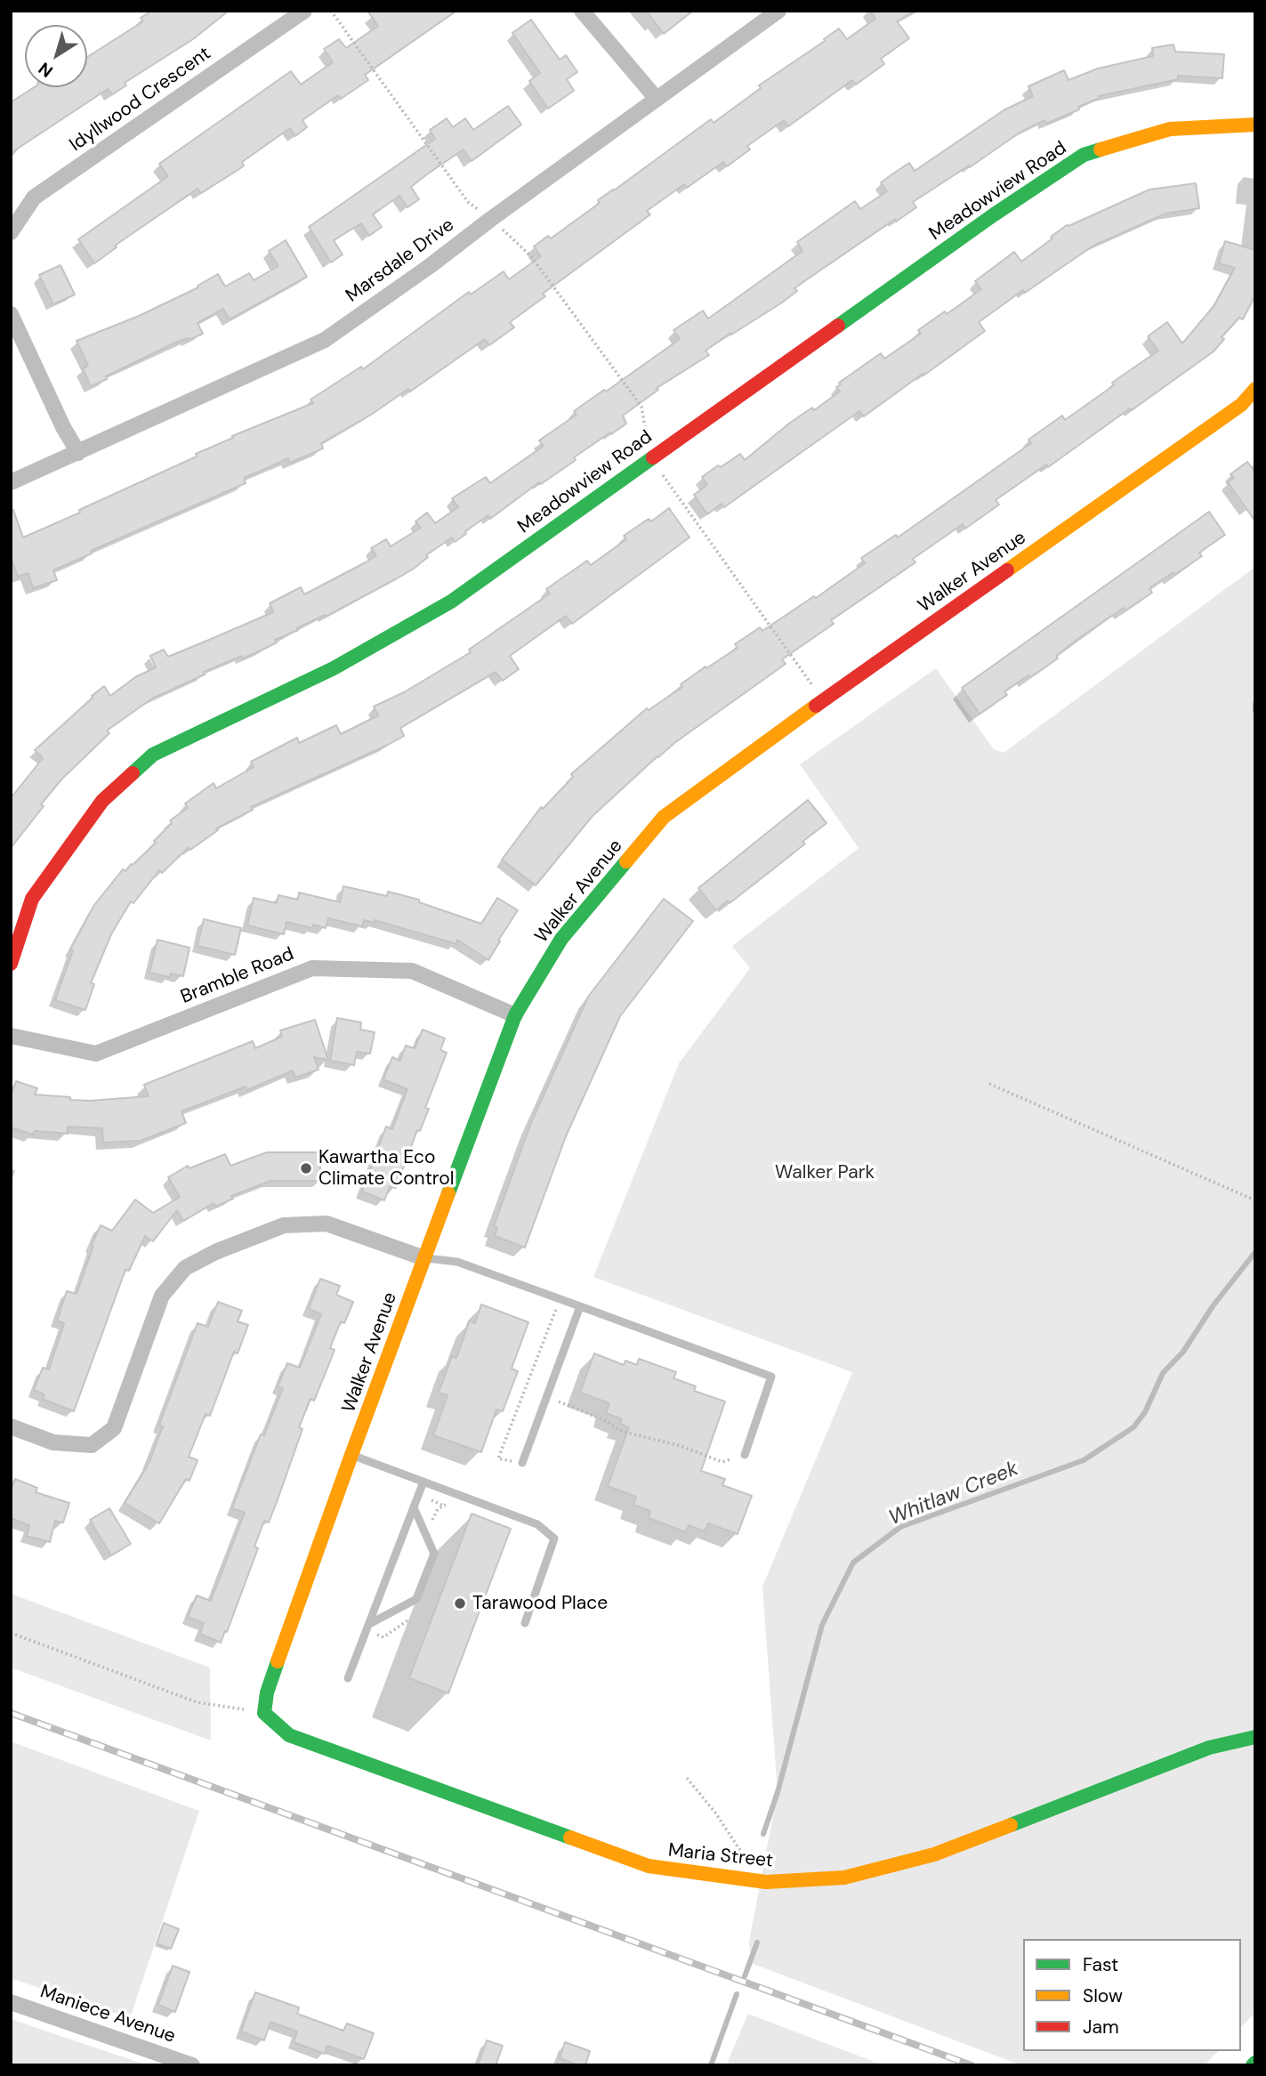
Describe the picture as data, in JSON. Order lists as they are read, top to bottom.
{
  "streets": {
    "street": [
      "Idyllwood Crescent",
      "Meadowview Road",
      "Marsdale Drive",
      "Walker Avenue",
      "Bramble Road",
      "Maria Street",
      "Maniece Avenue"
    ]
  },
  "crossings": [
    ["Walker Avenue", "Bramble Road"],
    ["Walker Avenue", "Maria Street"]
  ],
  "water": ["Whitlaw Creek"],
  "parks": ["Walker Park"],
  "places": ["Kawartha Eco Climate Control", "Tarawood Place"],
  "legend": ["Fast", "Slow", "Jam"],
  "north": "bottom left"
}
